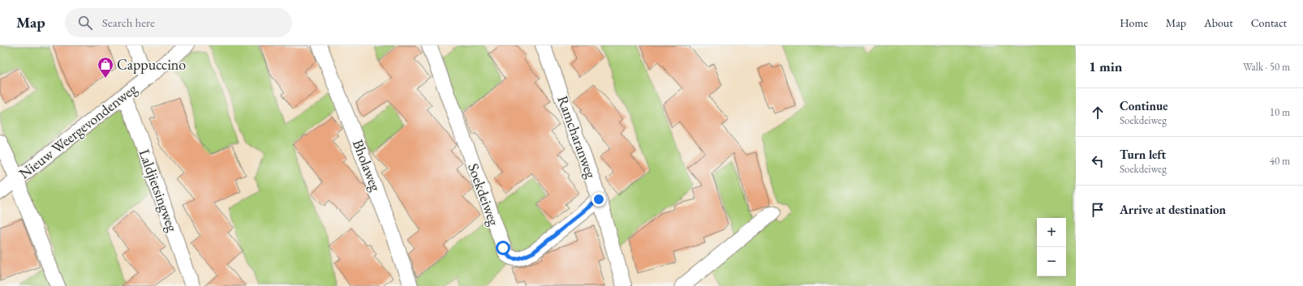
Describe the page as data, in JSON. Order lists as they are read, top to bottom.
{
  "streets": {
    "street": [
      "Nieuw Weergevondenweg",
      "Ramcharanweg",
      "Bholaweg",
      "Laldjietsingweg",
      "Soekdeiweg"
    ]
  },
  "crossings": [
    ["Nieuw Weergevondenweg", "Laldjietsingweg"],
    ["Ramcharanweg", "Soekdeiweg"]
  ],
  "places": {
    "shop": ["Cappuccino"]
  },
  "page": {
    "header": "Map",
    "search": "Search here",
    "nav": [
      "Home",
      "Map",
      "About",
      "Contact"
    ],
    "heading": ["1 min", "Walk · 50 m"],
    "list": [
      ["Continue", "Soekdeiweg", "10 m"],
      ["Turn left", "Soekdeiweg", "40 m"],
      "Arrive at destination"
    ],
    "map_buttons": ["+", "−"]
  }
}
